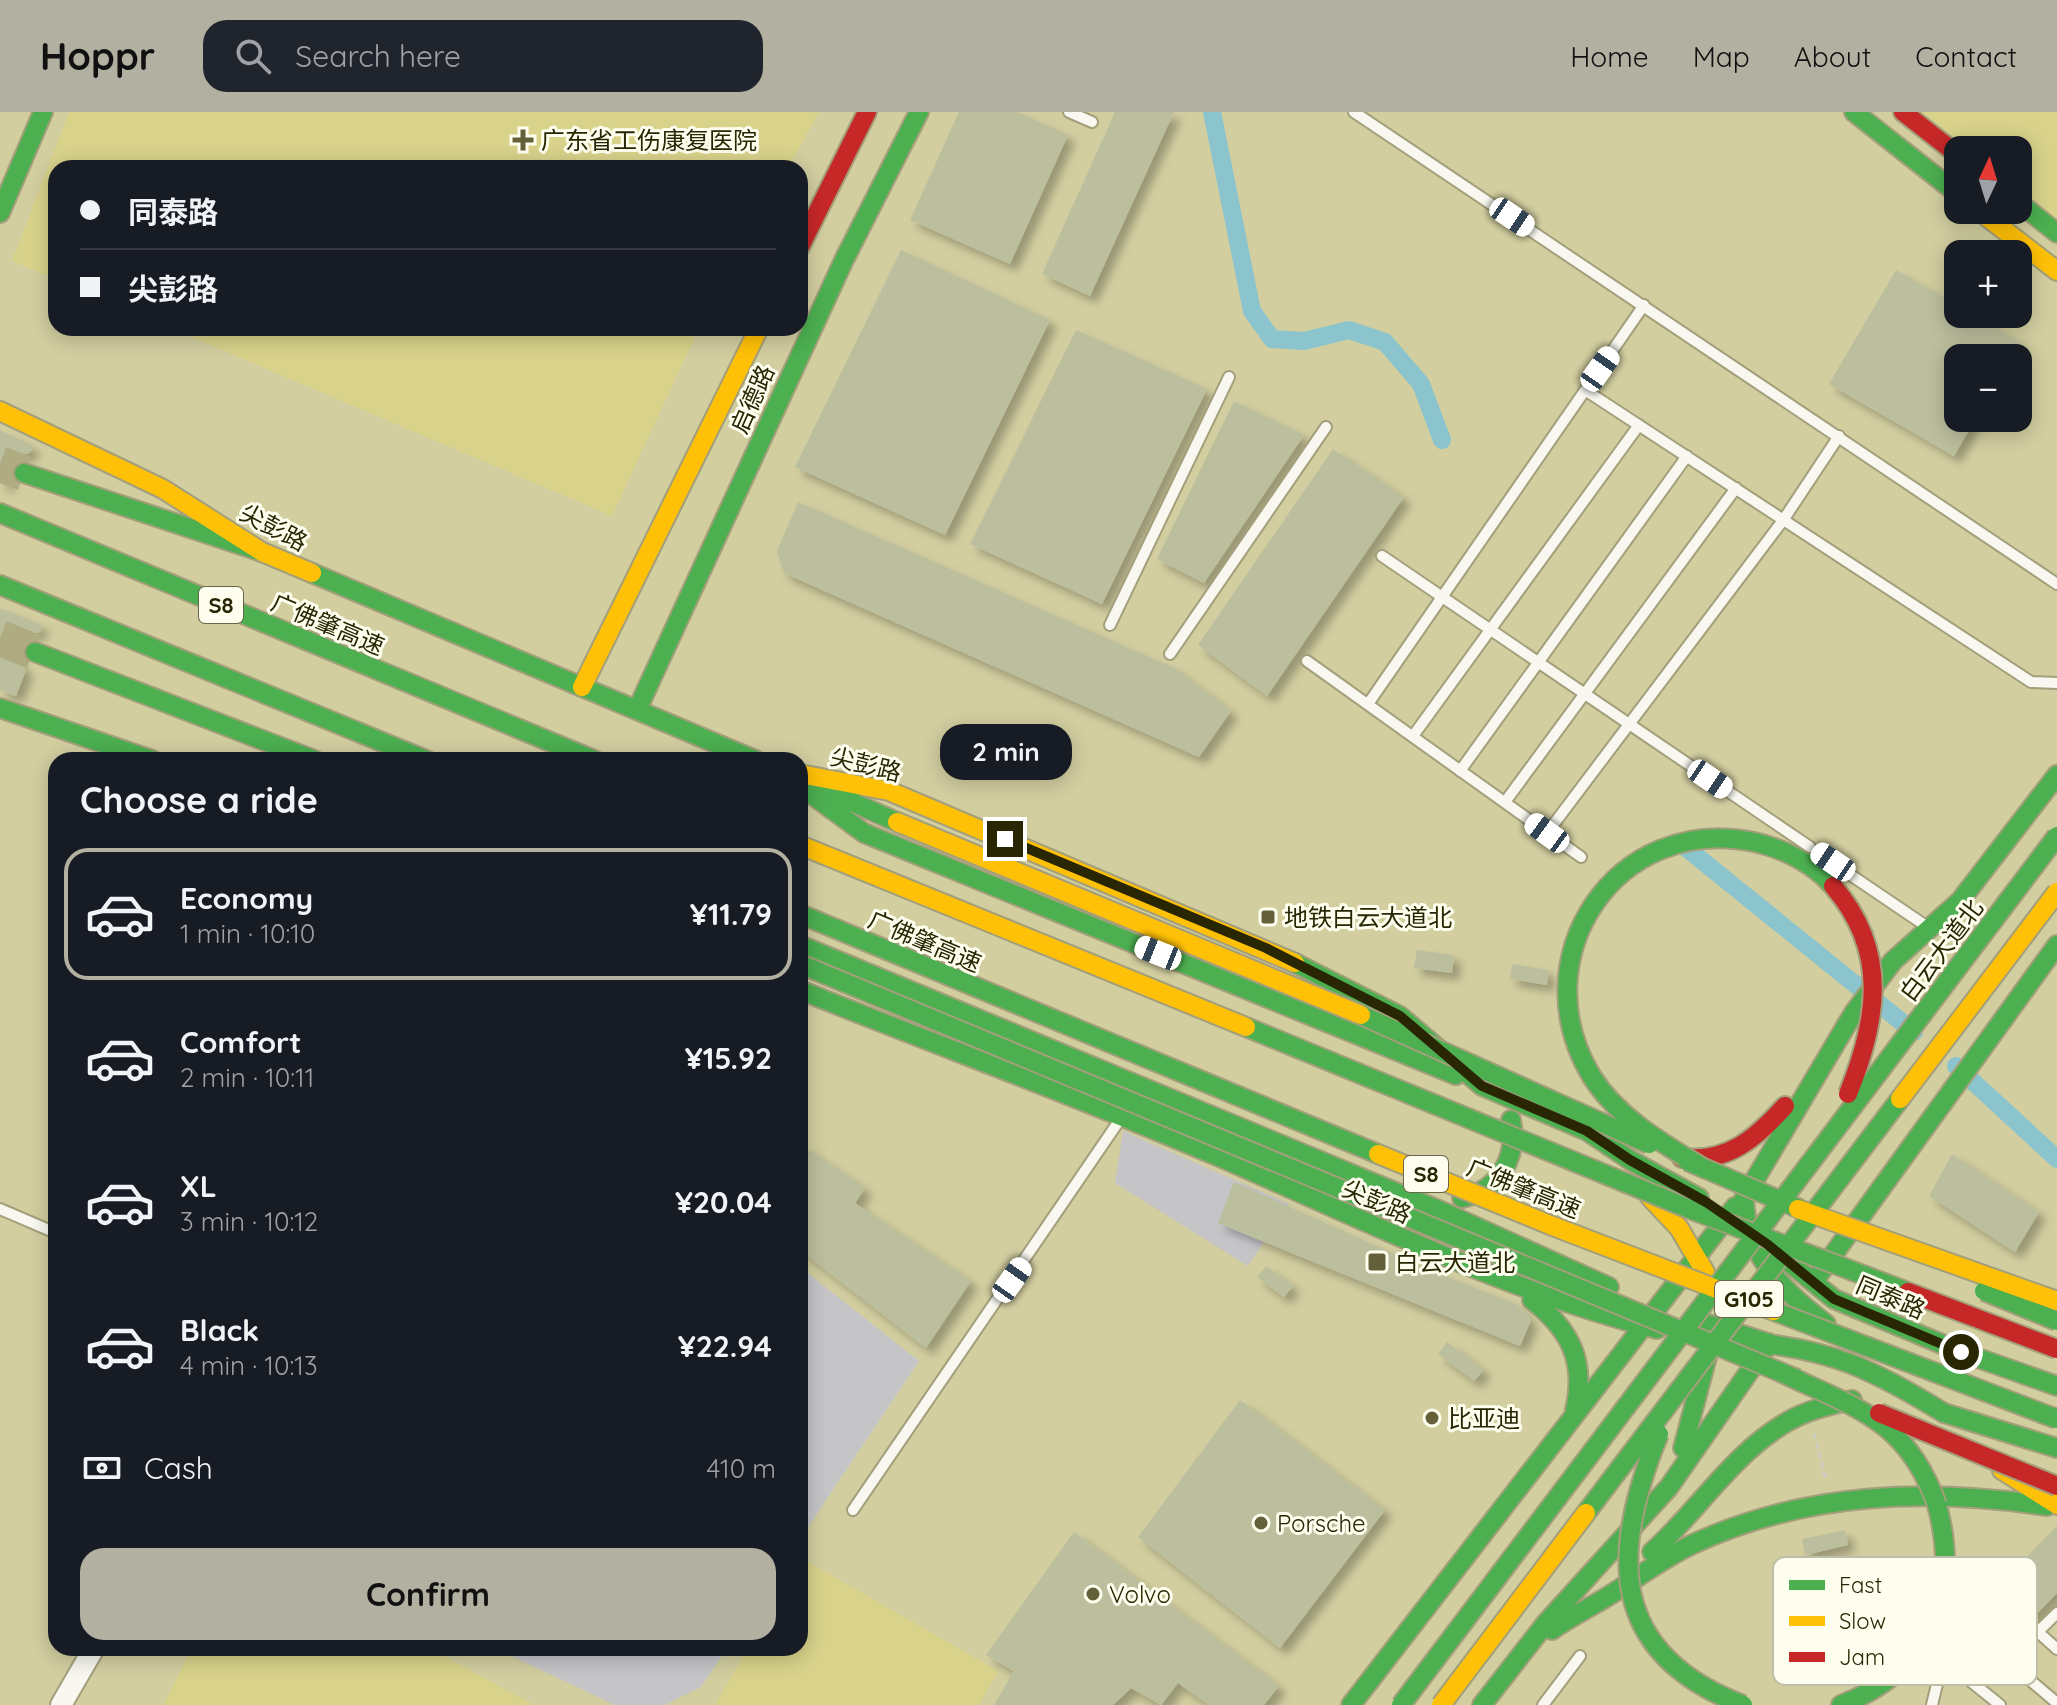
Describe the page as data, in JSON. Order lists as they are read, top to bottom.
{
  "streets": {
    "main road": [
      "启德路",
      "尖彭路",
      "S8",
      "广佛肇高速",
      "白云大道北",
      "同泰路",
      "G105"
    ]
  },
  "crossings": [
    ["启德路", "尖彭路"],
    ["尖彭路", "同泰路"]
  ],
  "places": {
    "health": ["广东省工伤康复医院"],
    "transit": ["地铁白云大道北", "白云大道北"],
    "other": ["比亚迪", "Porsche", "Volvo"]
  },
  "legend": ["Fast", "Slow", "Jam"],
  "north": "top",
  "page": {
    "header": "Hoppr",
    "search": "Search here",
    "nav": [
      "Home",
      "Map",
      "About",
      "Contact"
    ],
    "map_buttons": ["+", "−"],
    "banner": ["同泰路", "尖彭路"],
    "bubble": "2 min",
    "heading": "Choose a ride",
    "list": [
      {
        "name": "Economy",
        "note": "1 min · 10:10",
        "value": "¥11.79"
      },
      {
        "name": "Comfort",
        "note": "2 min · 10:11",
        "value": "¥15.92"
      },
      {
        "name": "XL",
        "note": "3 min · 10:12",
        "value": "¥20.04"
      },
      {
        "name": "Black",
        "note": "4 min · 10:13",
        "value": "¥22.94"
      }
    ],
    "pay": ["Cash", "410 m"],
    "buttons": "Confirm"
  }
}
